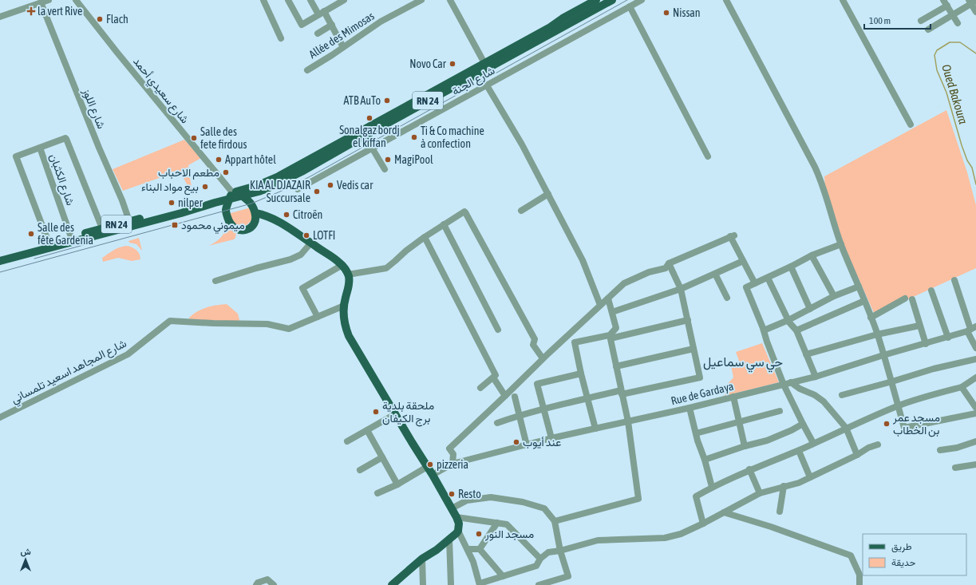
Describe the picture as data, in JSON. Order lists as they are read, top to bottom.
{
  "streets": {
    "main road": ["RN 24"],
    "street": [
      "Allée des Mimosas",
      "شارع الجنة",
      "شارع سعيدي أحمد",
      "شارع اللوز",
      "شارع الكثبان",
      "شارع المجاهد اسعيد تلمساني",
      "Rue de Gardaya"
    ]
  },
  "crossings": [
    ["شارع سعيدي أحمد", "RN 24"],
    ["RN 24", "شارع اللوز"],
    ["RN 24", "شارع الكثبان"]
  ],
  "districts": ["حي سي سماعيل"],
  "water": ["Oued Bakoura"],
  "places": {
    "health": ["la vert Rive"],
    "other": [
      "Nissan",
      "Flach",
      "Novo Car",
      "ATB AuTo",
      "Sonalgaz bordj el kiffan",
      "Ti & Co machine à confection",
      "Salle des fete firdous",
      "Appart hôtel",
      "MagiPool",
      "مطعم الاحباب",
      "Vedis car",
      "بيع مواد البناء",
      "KIA AL DJAZAIR Succursale",
      "nilper",
      "Citroën",
      "Salle des fête Gardenia",
      "LOTFI",
      "ملحقة بلدية برج الكيفان",
      "مسجد عمر بن الخطاب",
      "عند أيوب",
      "pizzeria",
      "Resto",
      "مسجد النور"
    ],
    "transit": ["ميموني محمود"]
  },
  "legend": ["طريق", "حديقة"],
  "scale_bar": "100 m",
  "north": "top"
}
